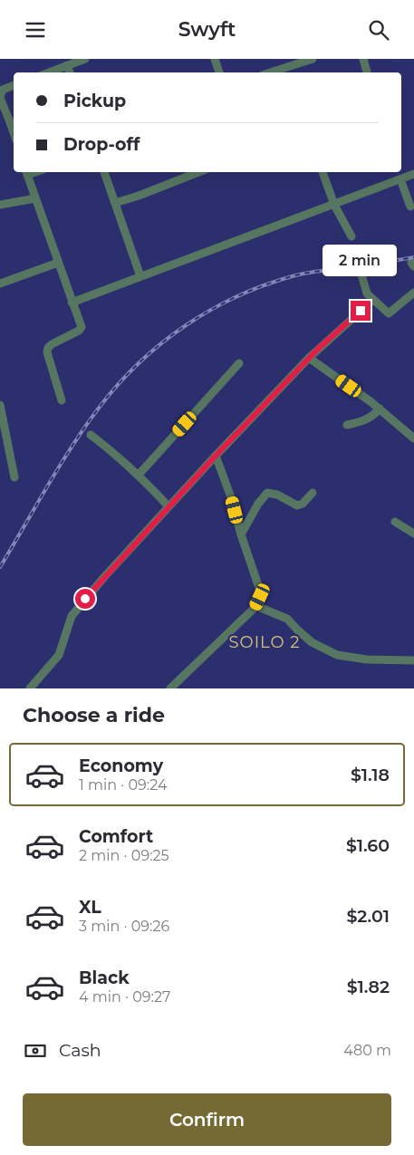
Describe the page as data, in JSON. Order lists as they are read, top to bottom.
{
  "districts": ["SOILO 2"],
  "page": {
    "header": "Swyft",
    "banner": ["Pickup", "Drop-off"],
    "bubble": "2 min",
    "heading": "Choose a ride",
    "list": [
      {
        "name": "Economy",
        "note": "1 min · 09:24",
        "value": "$1.18"
      },
      {
        "name": "Comfort",
        "note": "2 min · 09:25",
        "value": "$1.60"
      },
      {
        "name": "XL",
        "note": "3 min · 09:26",
        "value": "$2.01"
      },
      {
        "name": "Black",
        "note": "4 min · 09:27",
        "value": "$1.82"
      }
    ],
    "pay": ["Cash", "480 m"],
    "buttons": "Confirm"
  }
}
